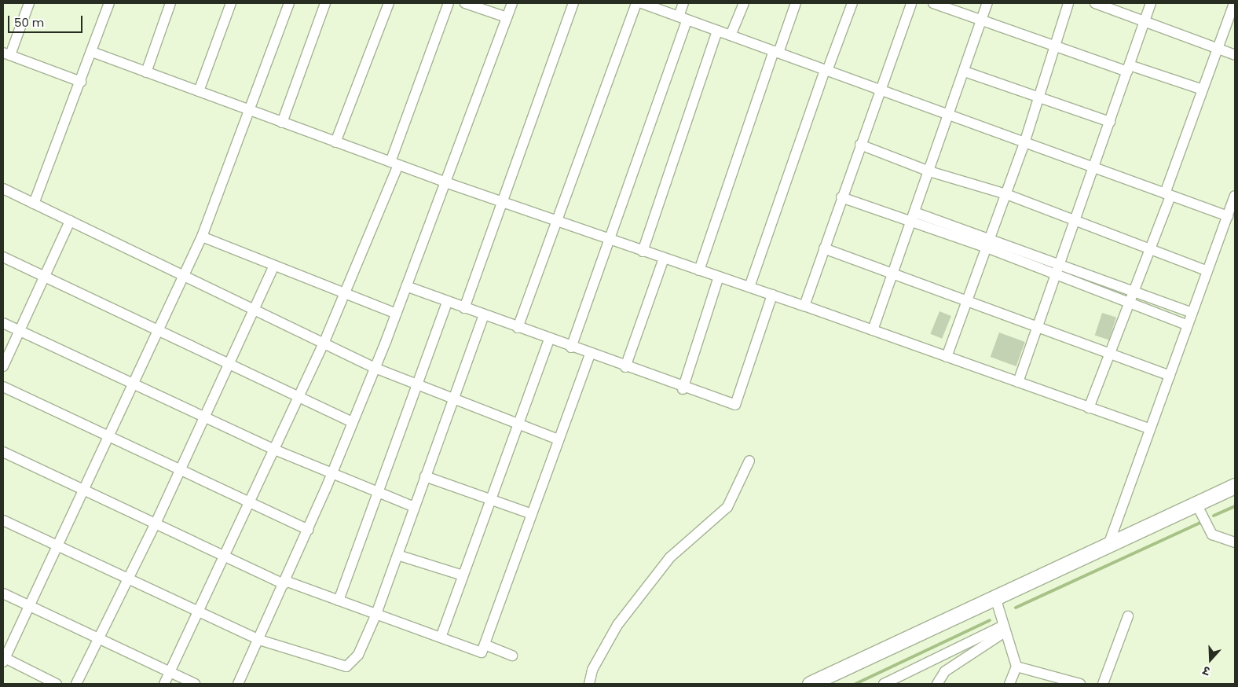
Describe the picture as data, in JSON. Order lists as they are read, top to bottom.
{
  "scale_bar": "50 m",
  "north": "bottom"
}
